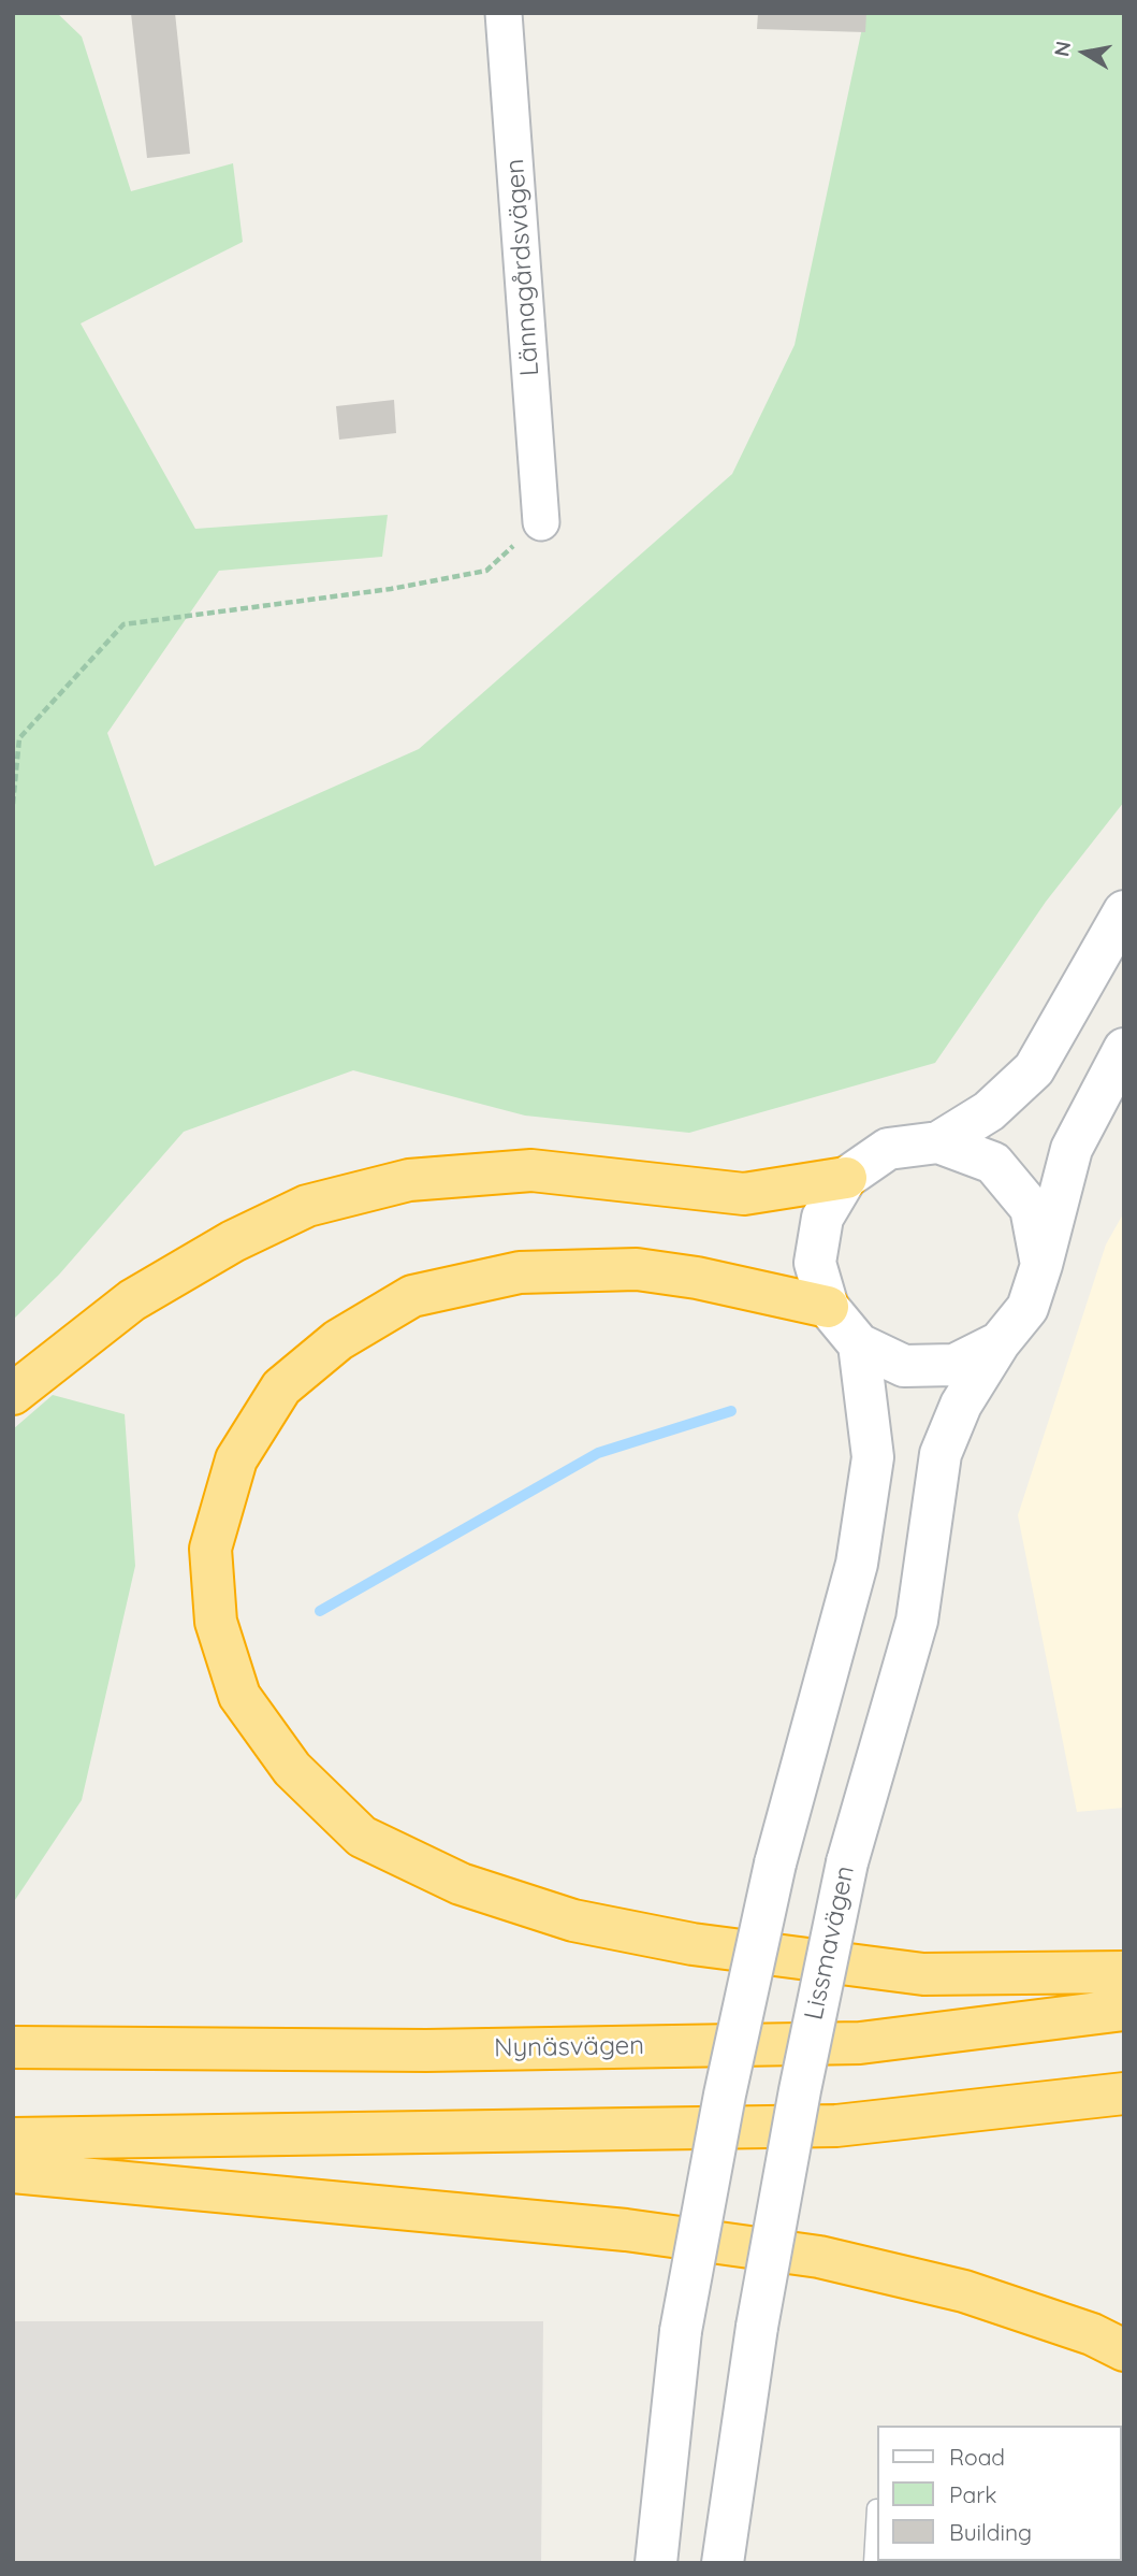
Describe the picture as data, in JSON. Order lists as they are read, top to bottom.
{
  "streets": {
    "highway": ["Nynäsvägen"],
    "street": ["Lännagårdsvägen", "Lissmavägen"]
  },
  "legend": ["Road", "Park", "Building"],
  "north": "left"
}
